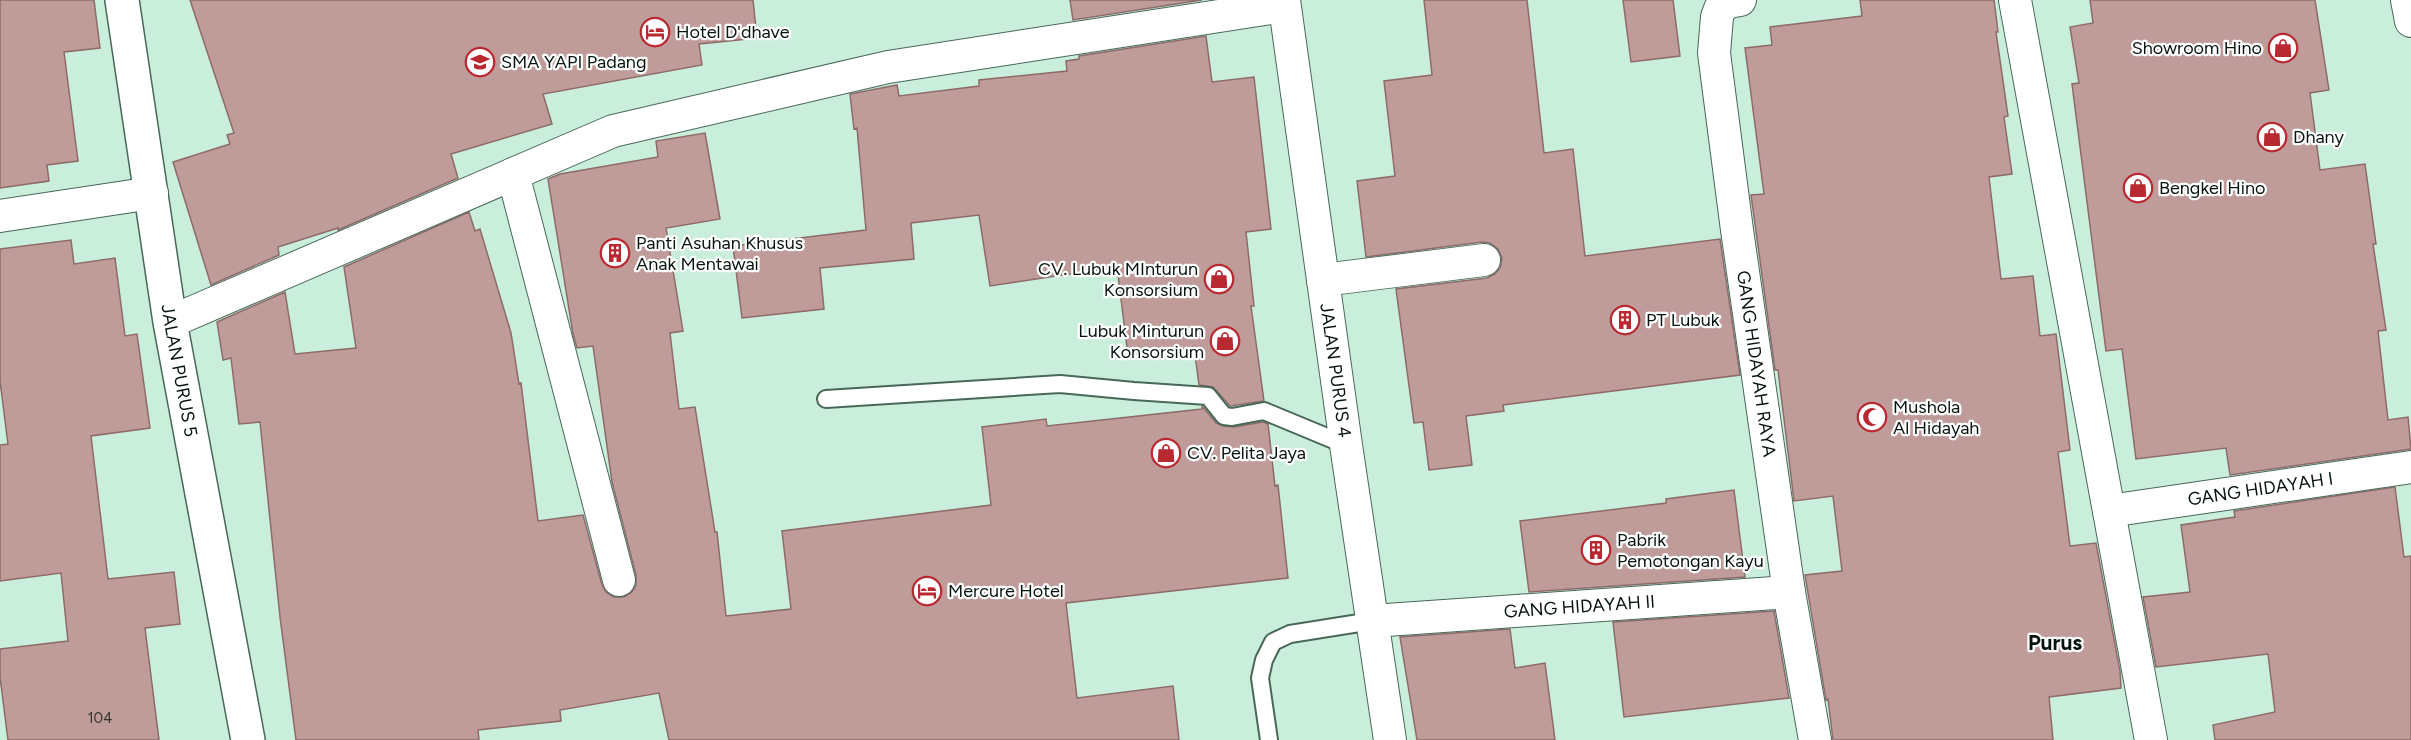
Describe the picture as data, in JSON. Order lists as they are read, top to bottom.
{
  "streets": {
    "street": [
      "GANG HIDAYAH RAYA",
      "JALAN PURUS 4",
      "JALAN PURUS 5",
      "GANG HIDAYAH I",
      "GANG HIDAYAH II"
    ]
  },
  "crossings": [
    ["GANG HIDAYAH RAYA", "GANG HIDAYAH II"],
    ["JALAN PURUS 4", "GANG HIDAYAH II"]
  ],
  "districts": ["Purus"],
  "places": {
    "hotel": ["Hotel D'dhave", "Mercure Hotel"],
    "shop": [
      "Showroom Hino",
      "Dhany",
      "Bengkel Hino",
      "CV. Lubuk MInturun Konsorsium",
      "Lubuk Minturun Konsorsium",
      "CV. Pelita Jaya"
    ],
    "school or university": ["SMA YAPI Padang"],
    "building": ["Panti Asuhan Khusus Anak Mentawai", "PT Lubuk", "Pabrik Pemotongan Kayu"],
    "mosque": ["Mushola Al Hidayah"]
  },
  "house_numbers": ["104"]
}
